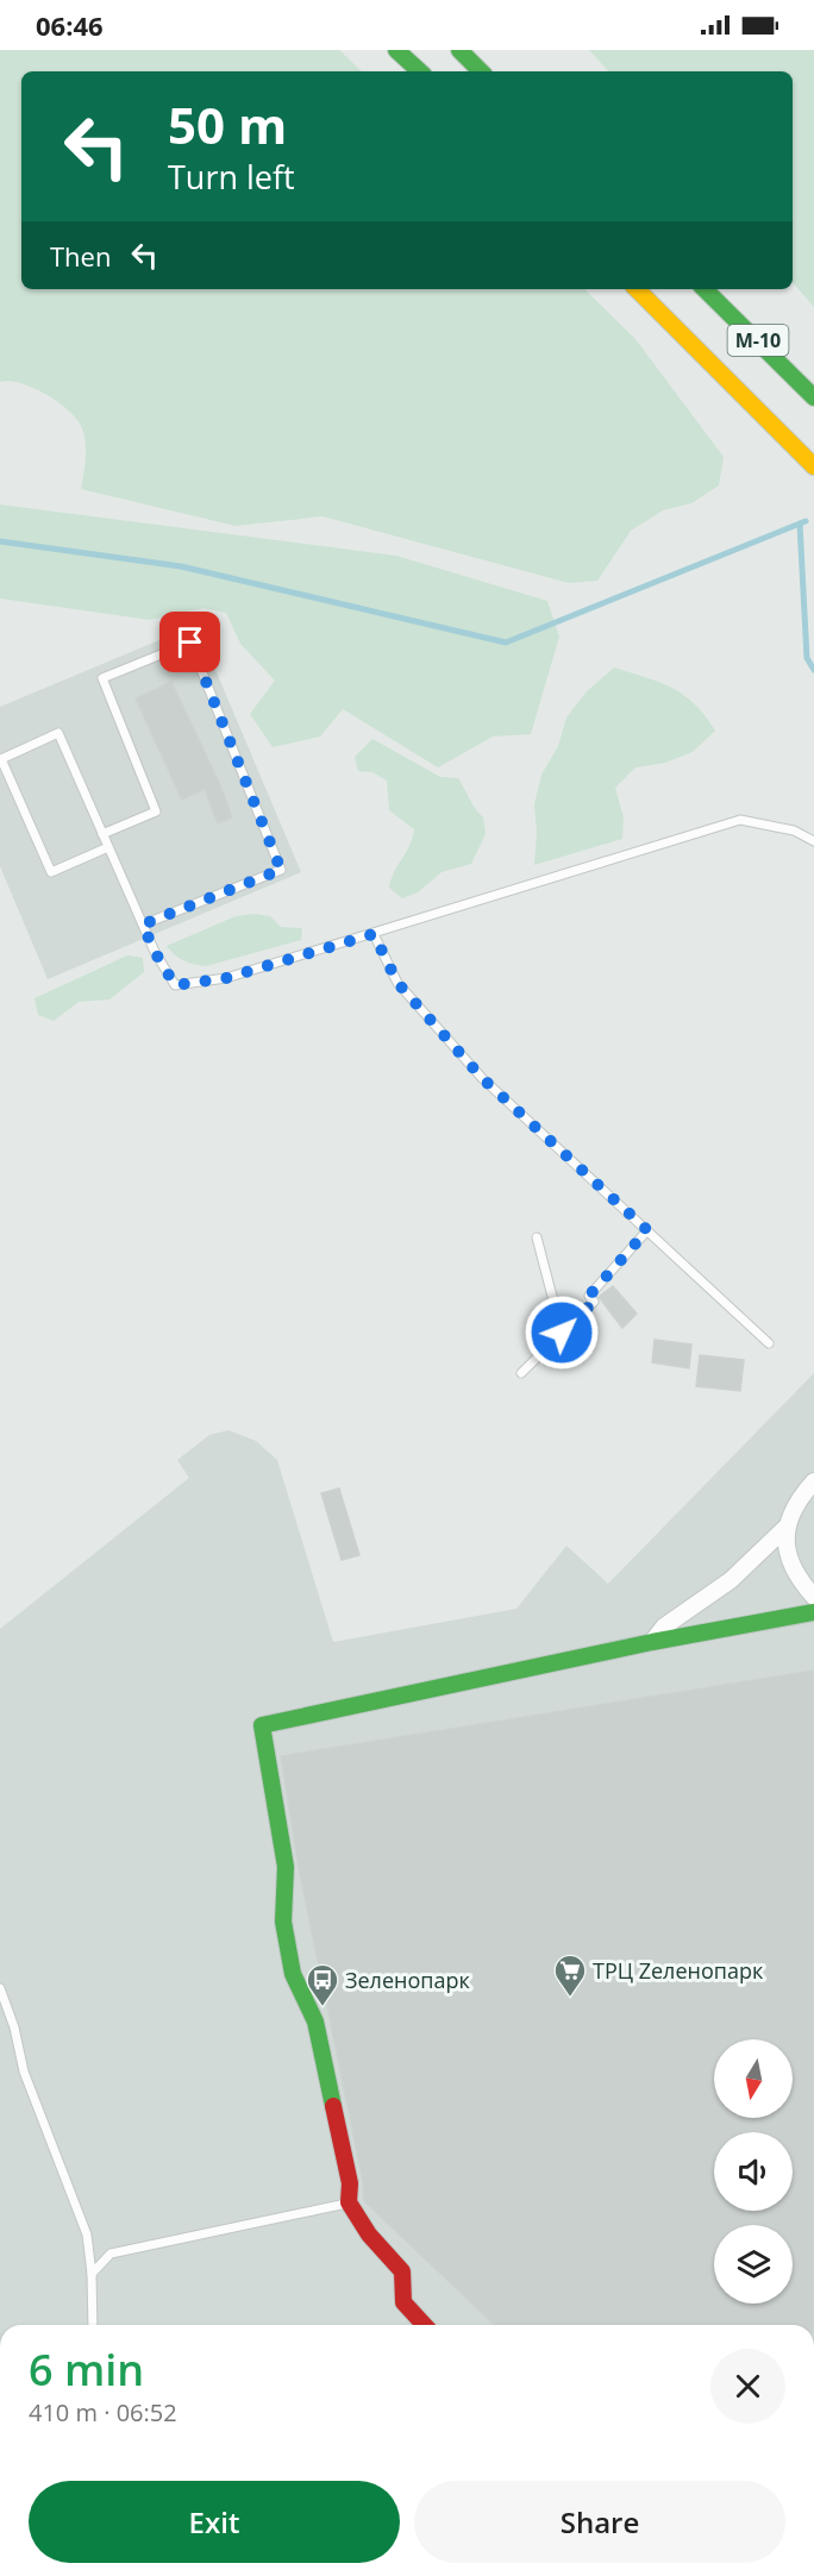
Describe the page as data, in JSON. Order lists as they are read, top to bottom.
{
  "streets": {
    "main road": ["М-10"]
  },
  "places": {
    "supermarket": ["ТРЦ Zеленопарк"],
    "bus stop": ["Зеленопарк"]
  },
  "north": "bottom",
  "page": {
    "status": "06:46",
    "turn": ["50 m", "Turn left"],
    "then": "Then",
    "heading": ["6 min", "410 m · 06:52"],
    "buttons": ["Exit", "Share"]
  }
}
